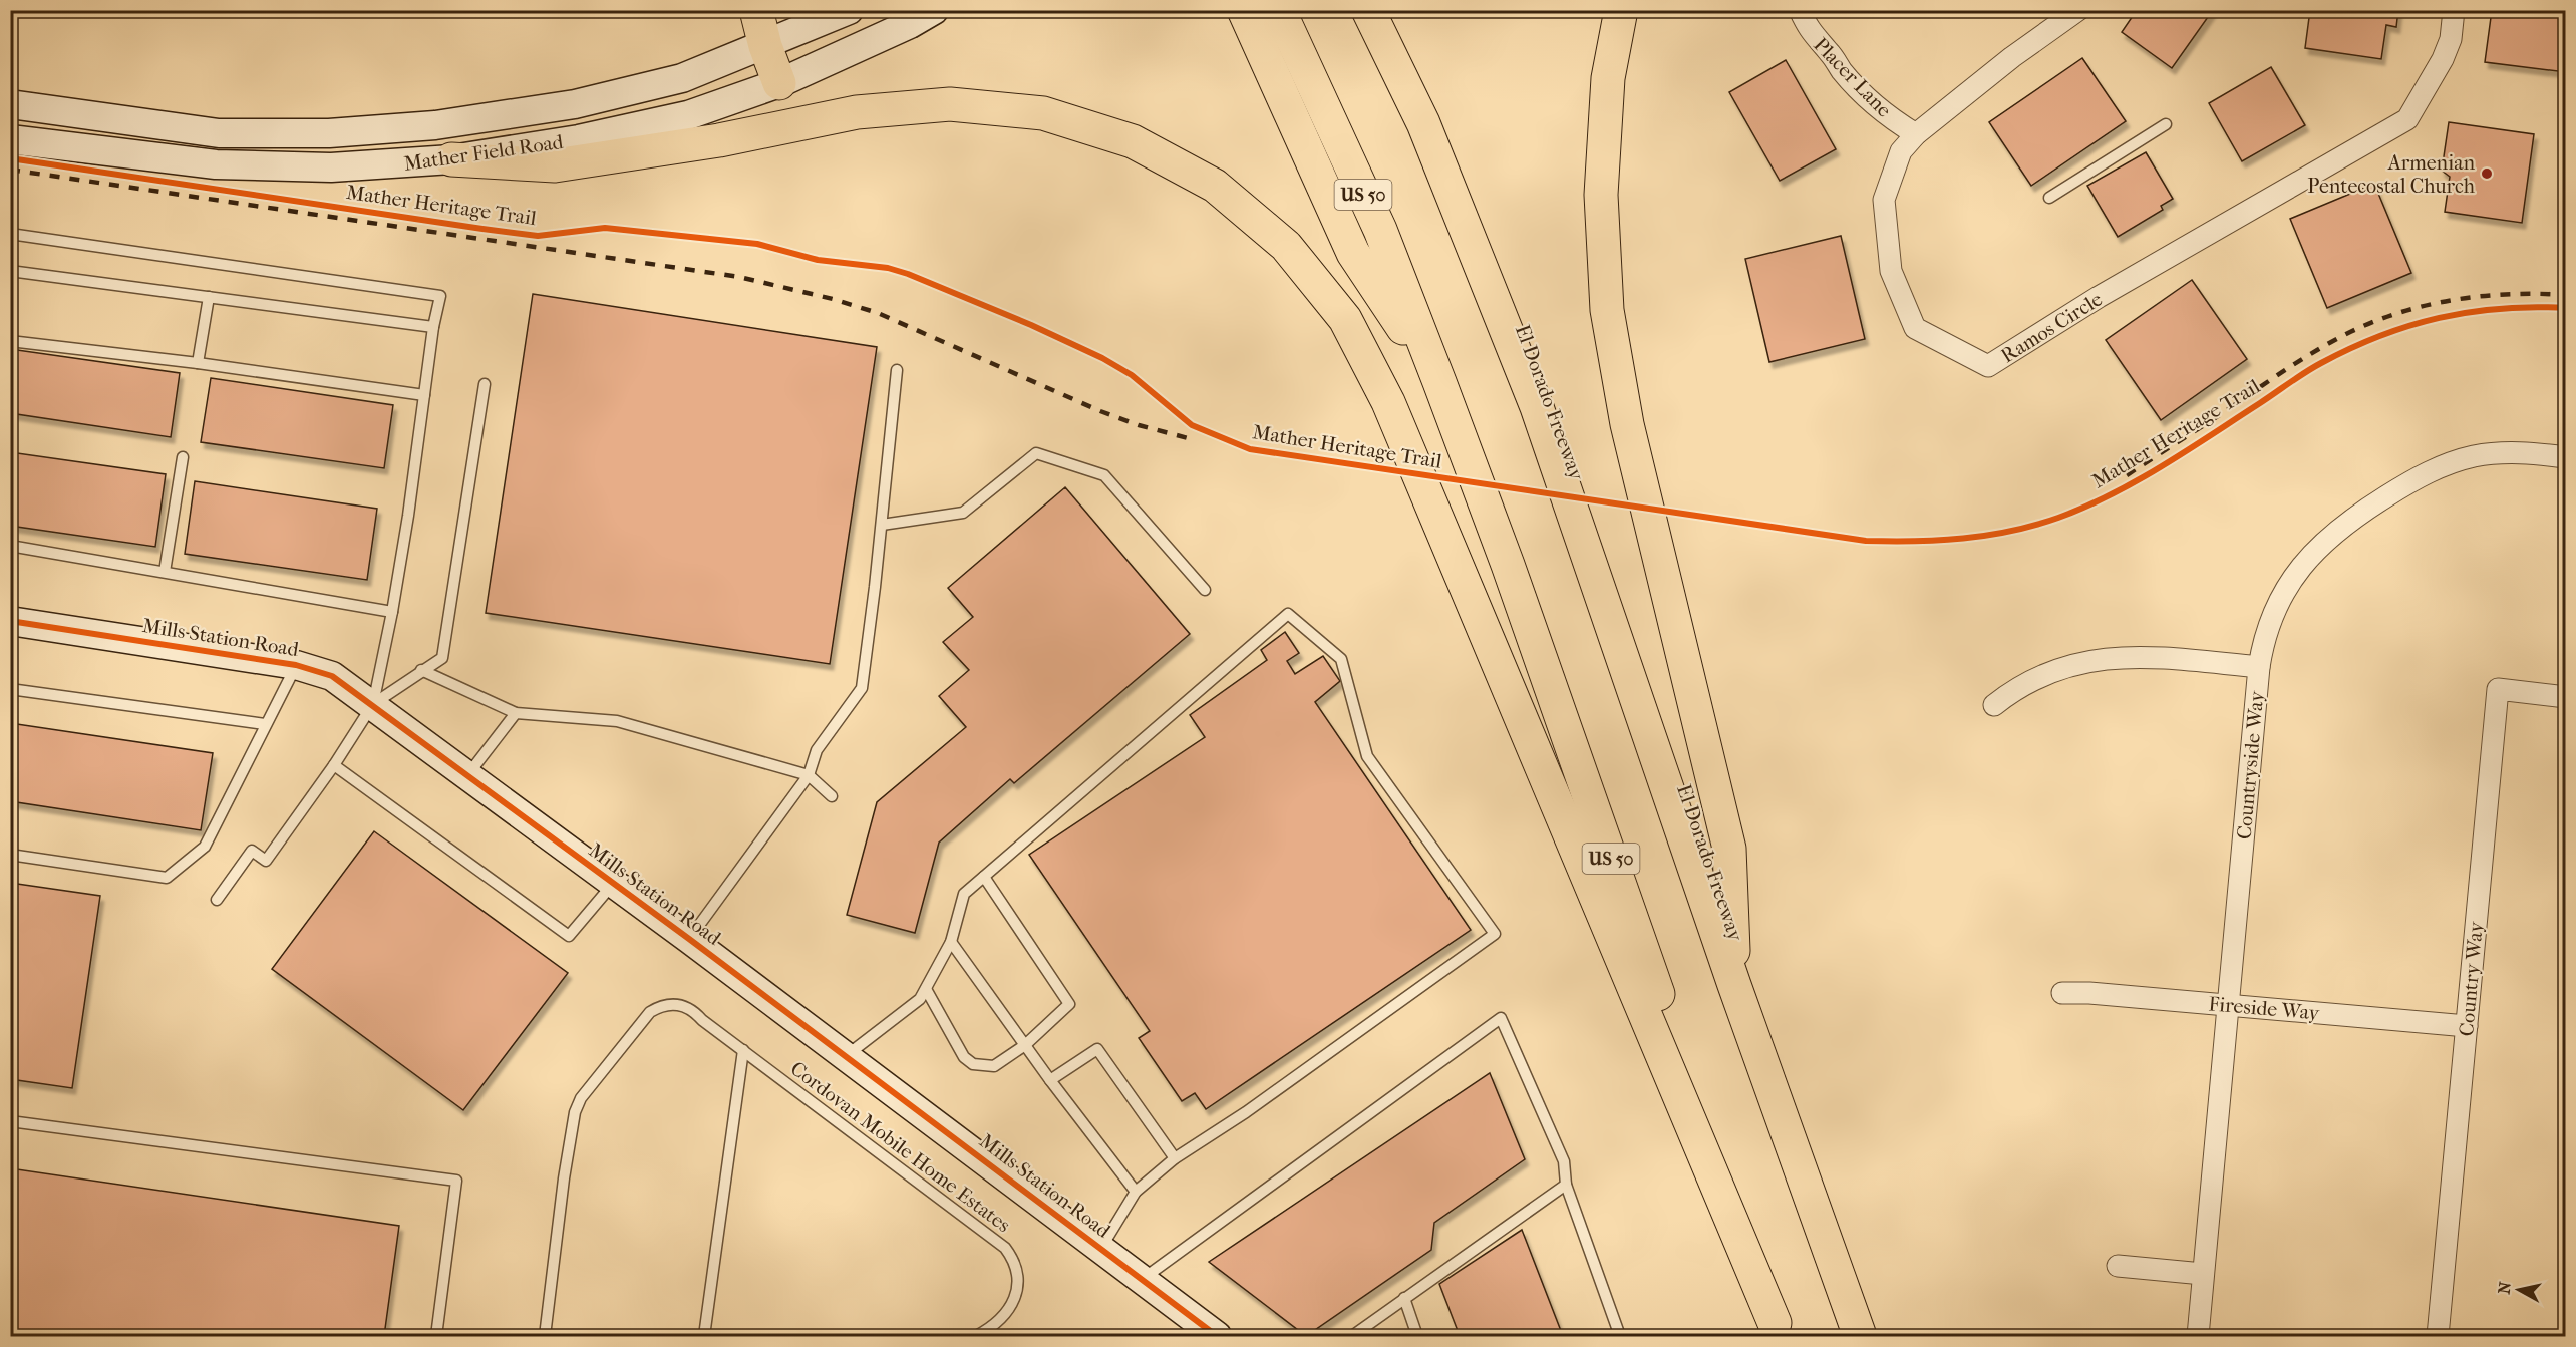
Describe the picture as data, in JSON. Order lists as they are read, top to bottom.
{
  "streets": {
    "highway": ["US 50", "El Dorado Freeway"],
    "main road": ["Mather Field Road", "Mills Station Road"],
    "street": [
      "Placer Lane",
      "Ramos Circle",
      "Countryside Way",
      "Country Way",
      "Fireside Way"
    ],
    "lane": ["Cordovan Mobile Home Estates"],
    "cycle path": ["Mather Heritage Trail"]
  },
  "crossings": [
    ["Placer Lane", "Ramos Circle"],
    ["Countryside Way", "Fireside Way"],
    ["Country Way", "Fireside Way"]
  ],
  "places": ["Armenian Pentecostal Church"],
  "north": "left"
}
